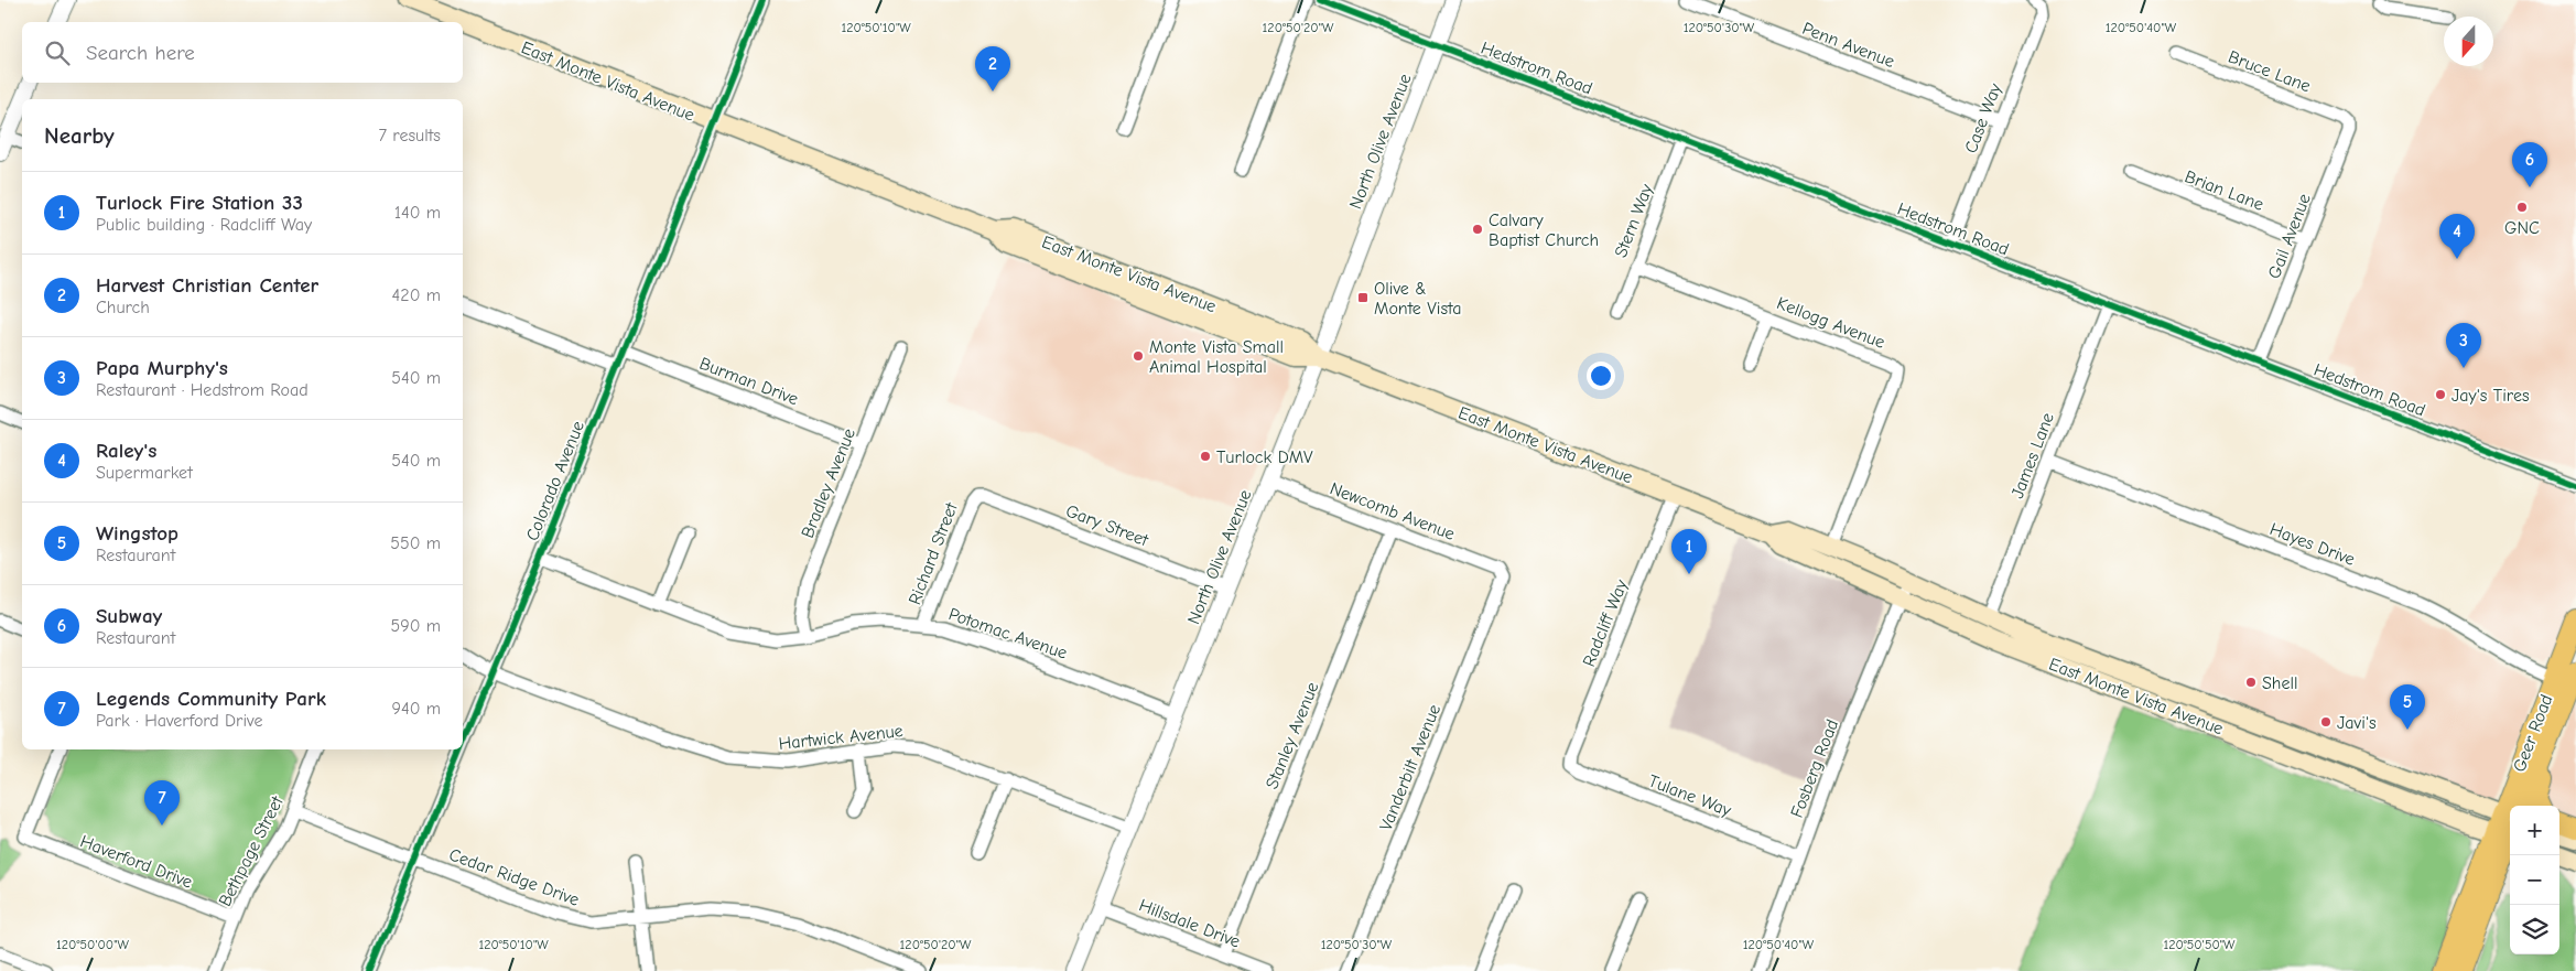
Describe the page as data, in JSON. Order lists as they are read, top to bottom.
{
  "streets": {
    "main road": ["East Monte Vista Avenue", "Geer Road"],
    "street": [
      "Penn Avenue",
      "Hedstrom Road",
      "Bruce Lane",
      "Case Way",
      "North Olive Avenue",
      "Brian Lane",
      "Stern Way",
      "Gail Avenue",
      "Kellogg Avenue",
      "Burman Drive",
      "James Lane",
      "Colorado Avenue",
      "Bradley Avenue",
      "Newcomb Avenue",
      "Gary Street",
      "Hayes Drive",
      "Richard Street",
      "Radcliff Way",
      "Potomac Avenue",
      "Stanley Avenue",
      "Hartwick Avenue",
      "Vanderbilt Avenue",
      "Fosberg Road",
      "Tulane Way",
      "Bethpage Street",
      "Haverford Drive",
      "Cedar Ridge Drive",
      "Hillsdale Drive"
    ]
  },
  "crossings": [
    ["Penn Avenue", "Case Way"],
    ["Hedstrom Road", "Case Way"],
    ["Hedstrom Road", "North Olive Avenue"],
    ["Hedstrom Road", "Stern Way"],
    ["Hedstrom Road", "Gail Avenue"],
    ["Hedstrom Road", "James Lane"],
    ["Bruce Lane", "Gail Avenue"],
    ["East Monte Vista Avenue", "North Olive Avenue"],
    ["East Monte Vista Avenue", "Kellogg Avenue"],
    ["East Monte Vista Avenue", "James Lane"],
    ["East Monte Vista Avenue", "Colorado Avenue"],
    ["East Monte Vista Avenue", "Radcliff Way"],
    ["East Monte Vista Avenue", "Geer Road"],
    ["East Monte Vista Avenue", "Fosberg Road"],
    ["North Olive Avenue", "Newcomb Avenue"],
    ["North Olive Avenue", "Gary Street"],
    ["North Olive Avenue", "Potomac Avenue"],
    ["North Olive Avenue", "Hartwick Avenue"],
    ["North Olive Avenue", "Hillsdale Drive"],
    ["Brian Lane", "Gail Avenue"],
    ["Stern Way", "Kellogg Avenue"],
    ["Burman Drive", "Colorado Avenue"],
    ["Burman Drive", "Bradley Avenue"],
    ["James Lane", "Hayes Drive"],
    ["Colorado Avenue", "Potomac Avenue"],
    ["Colorado Avenue", "Hartwick Avenue"],
    ["Colorado Avenue", "Cedar Ridge Drive"],
    ["Bradley Avenue", "Potomac Avenue"],
    ["Newcomb Avenue", "Stanley Avenue"],
    ["Newcomb Avenue", "Vanderbilt Avenue"],
    ["Gary Street", "Richard Street"],
    ["Hayes Drive", "Geer Road"],
    ["Richard Street", "Potomac Avenue"],
    ["Radcliff Way", "Tulane Way"],
    ["Stanley Avenue", "Hillsdale Drive"],
    ["Fosberg Road", "Tulane Way"],
    ["Bethpage Street", "Haverford Drive"],
    ["Bethpage Street", "Cedar Ridge Drive"]
  ],
  "places": {
    "other": [
      "GNC",
      "Calvary Baptist Church",
      "Monte Vista Small Animal Hospital",
      "Jay's Tires",
      "Turlock DMV",
      "Shell",
      "Javi's"
    ],
    "transit": ["Olive & Monte Vista"]
  },
  "north": "bottom",
  "page": {
    "search": "Search here",
    "pins": [
      "2",
      "6",
      "4",
      "3",
      "1",
      "5",
      "7"
    ],
    "heading": ["Nearby", "7 results"],
    "list": [
      {
        "mark": "1",
        "name": "Turlock Fire Station 33",
        "note": "Public building · Radcliff Way",
        "value": "140 m"
      },
      {
        "mark": "2",
        "name": "Harvest Christian Center",
        "note": "Church",
        "value": "420 m"
      },
      {
        "mark": "3",
        "name": "Papa Murphy's",
        "note": "Restaurant · Hedstrom Road",
        "value": "540 m"
      },
      {
        "mark": "4",
        "name": "Raley's",
        "note": "Supermarket",
        "value": "540 m"
      },
      {
        "mark": "5",
        "name": "Wingstop",
        "note": "Restaurant",
        "value": "550 m"
      },
      {
        "mark": "6",
        "name": "Subway",
        "note": "Restaurant",
        "value": "590 m"
      },
      {
        "mark": "7",
        "name": "Legends Community Park",
        "note": "Park · Haverford Drive",
        "value": "940 m"
      }
    ],
    "map_buttons": ["+", "−"]
  },
  "coordinates": [
    "120°50'10\"W",
    "120°50'20\"W",
    "120°50'30\"W",
    "120°50'40\"W",
    "120°50'00\"W",
    "120°50'50\"W"
  ]
}
